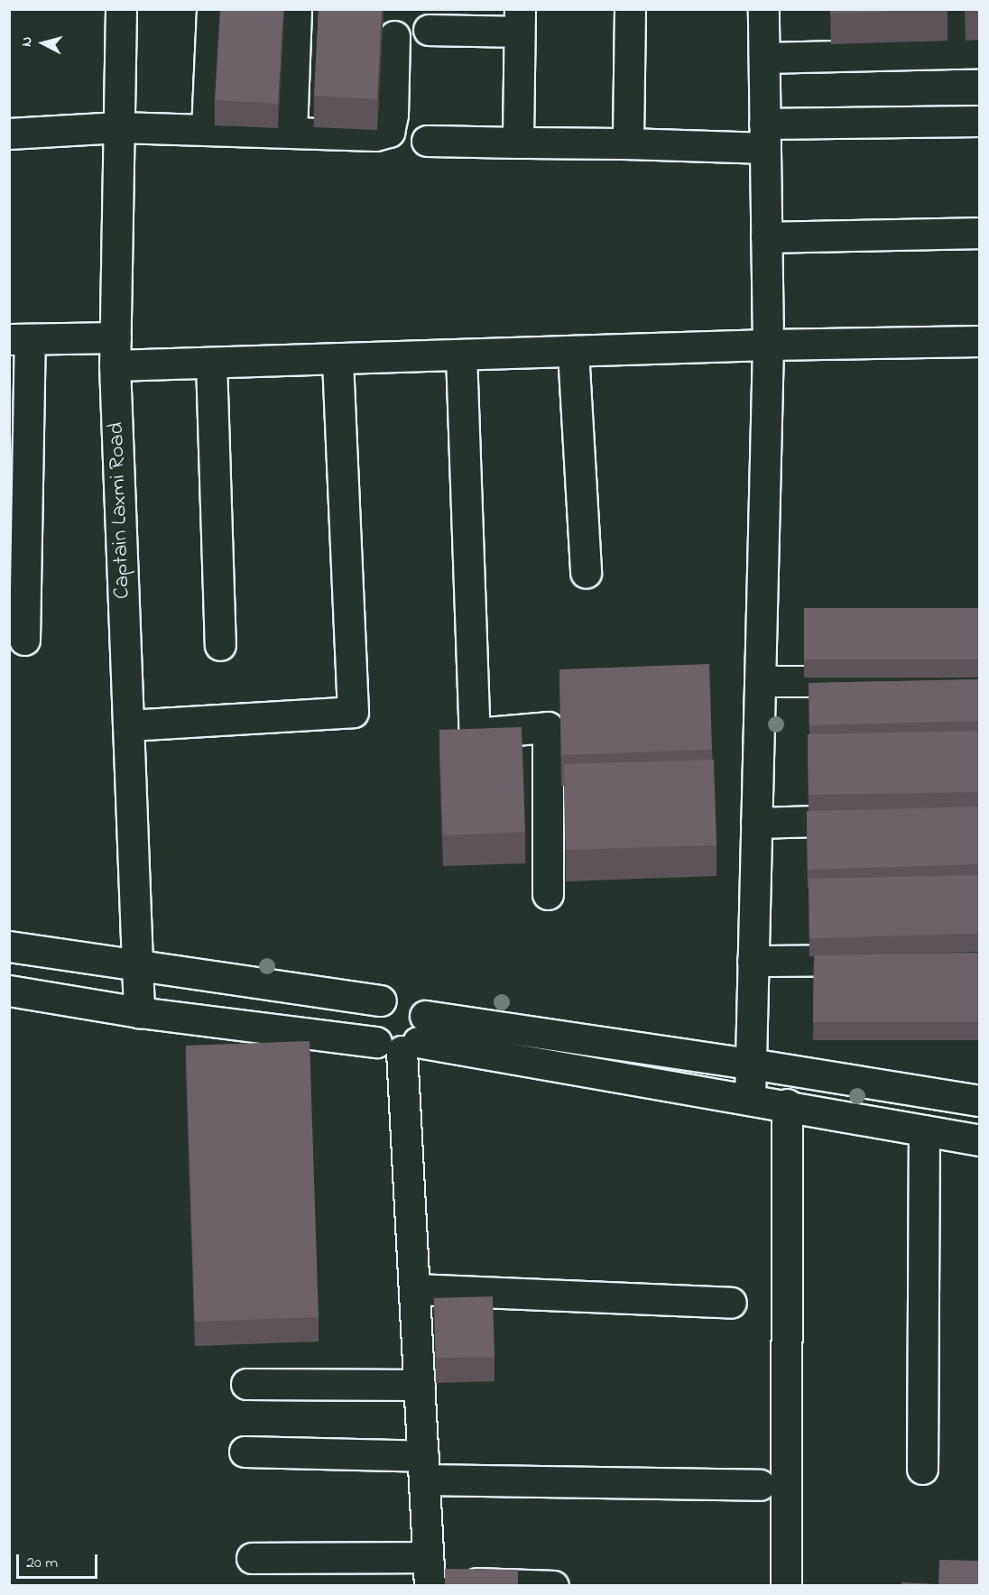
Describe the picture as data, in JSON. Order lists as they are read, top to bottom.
{
  "streets": {
    "street": ["Captain Laxmi Road"]
  },
  "scale_bar": "20 m",
  "north": "left"
}
